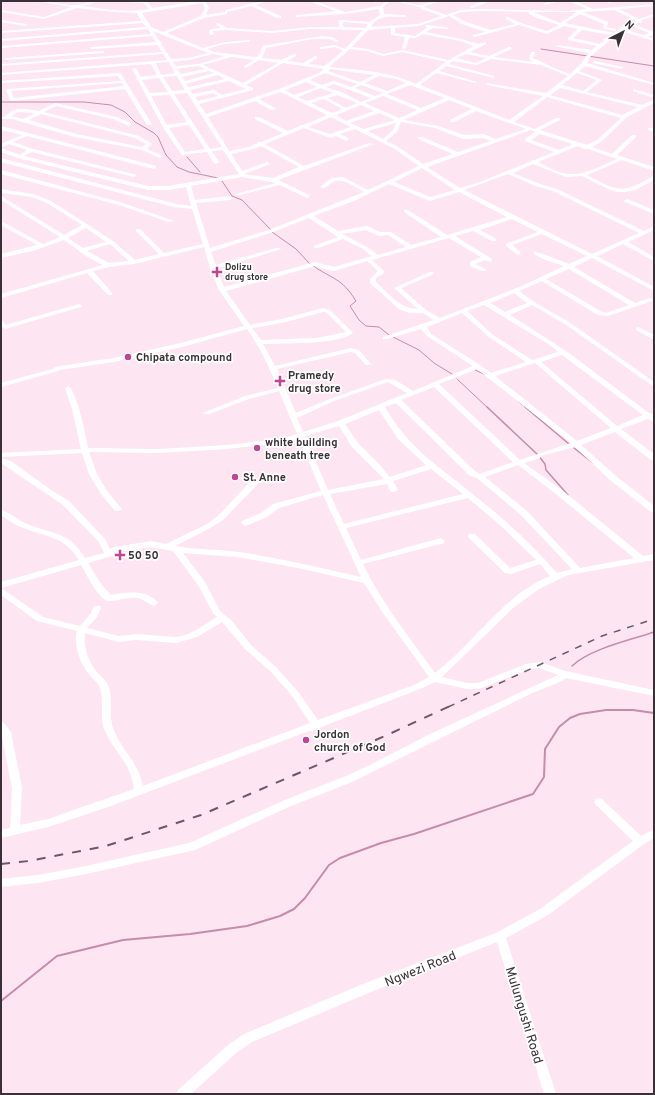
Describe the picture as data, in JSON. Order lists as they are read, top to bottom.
{
  "streets": {
    "street": ["Ngwezi Road", "Mulungushi Road"]
  },
  "crossings": [
    ["Ngwezi Road", "Mulungushi Road"]
  ],
  "places": {
    "health": ["Dolizu drug store", "Pramedy drug store", "50 50"],
    "other": [
      "Chipata compound",
      "white building beneath tree",
      "St. Anne",
      "Jordon church of God"
    ]
  },
  "north": "top right"
}
